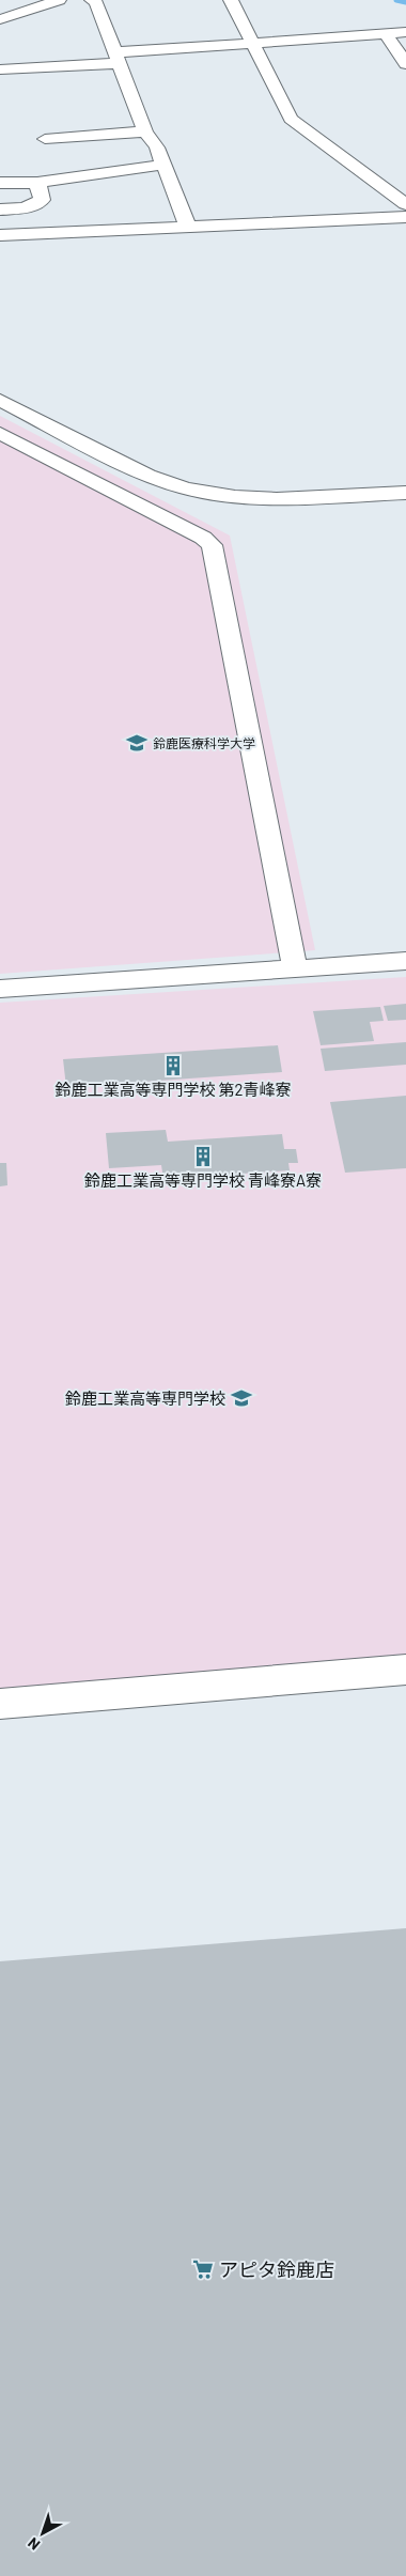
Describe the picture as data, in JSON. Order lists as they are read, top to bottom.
{
  "places": {
    "school or university": ["鈴鹿医療科学大学", "鈴鹿工業高等専門学校"],
    "building": ["鈴鹿工業高等専門学校 第2青峰寮", "鈴鹿工業高等専門学校 青峰寮A寮"],
    "supermarket": ["アピタ鈴鹿店"]
  },
  "north": "bottom left"
}
